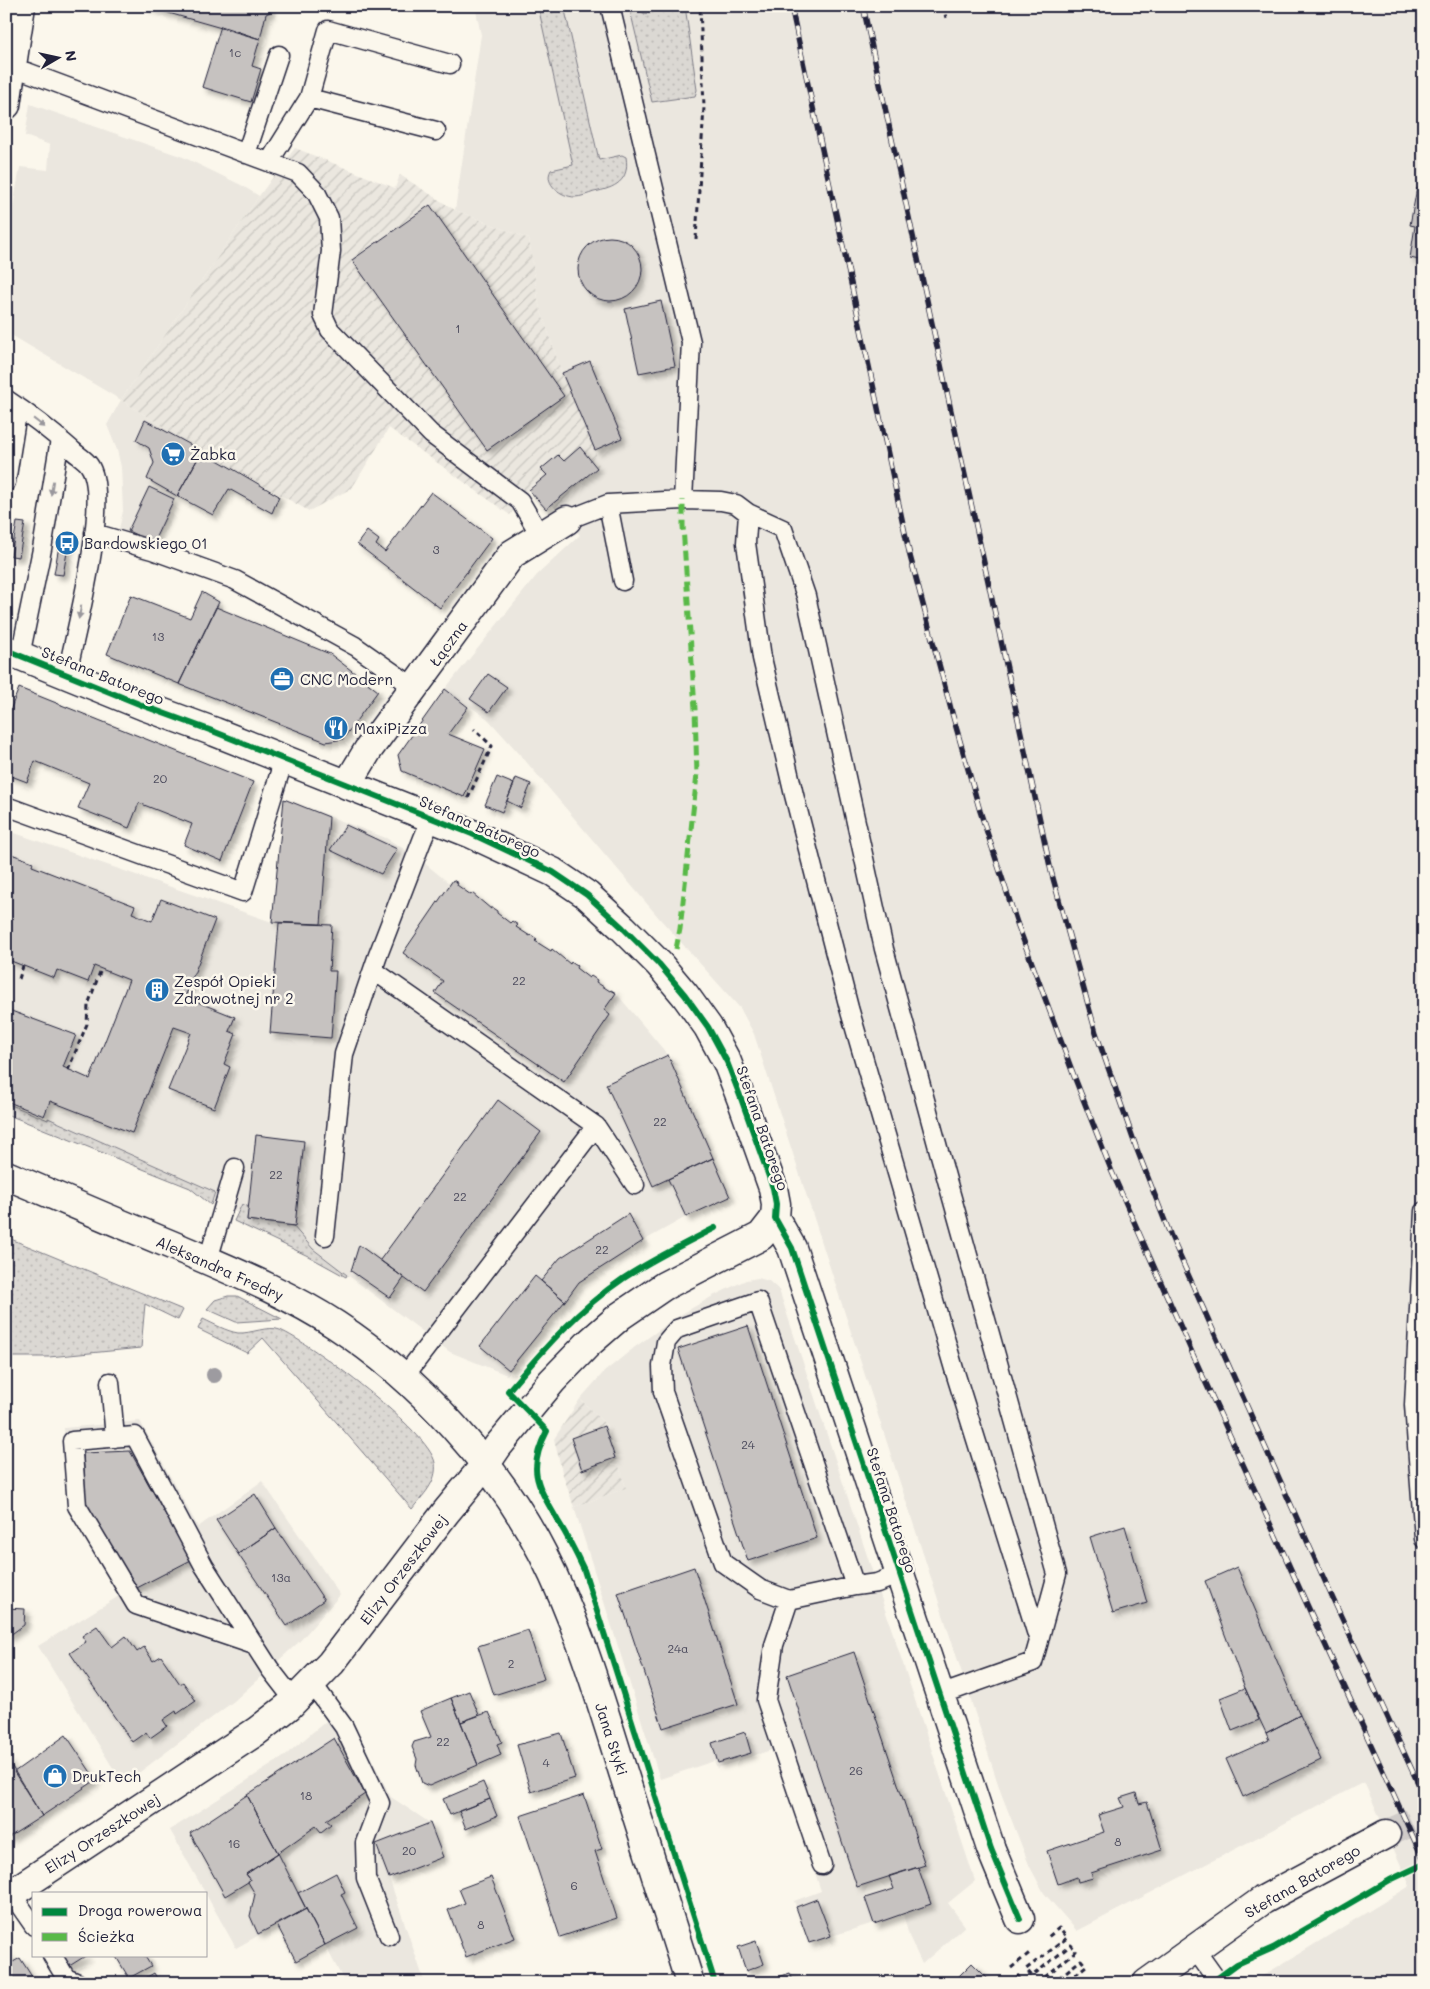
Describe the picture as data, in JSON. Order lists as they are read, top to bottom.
{
  "streets": {
    "street": [
      "Łączna",
      "Stefana Batorego",
      "Aleksandra Fredry",
      "Elizy Orzeszkowej",
      "Jana Styki"
    ]
  },
  "crossings": [
    ["Łączna", "Stefana Batorego"],
    ["Stefana Batorego", "Elizy Orzeszkowej"],
    ["Aleksandra Fredry", "Elizy Orzeszkowej"],
    ["Aleksandra Fredry", "Jana Styki"]
  ],
  "places": {
    "supermarket": ["Żabka"],
    "bus stop": ["Bardowskiego 01"],
    "office": ["CNC Modern"],
    "restaurant": ["MaxiPizza"],
    "building": ["Zespół Opieki Zdrowotnej nr 2"],
    "shop": ["DrukTech"]
  },
  "house_numbers": [
    "1c",
    "1",
    "3",
    "13",
    "20",
    "22",
    "22",
    "22",
    "22",
    "22",
    "24",
    "13a",
    "24a",
    "2",
    "22",
    "4",
    "26",
    "18",
    "8",
    "16",
    "20",
    "6",
    "8"
  ],
  "legend": ["Droga rowerowa", "Ścieżka"],
  "north": "right"
}
